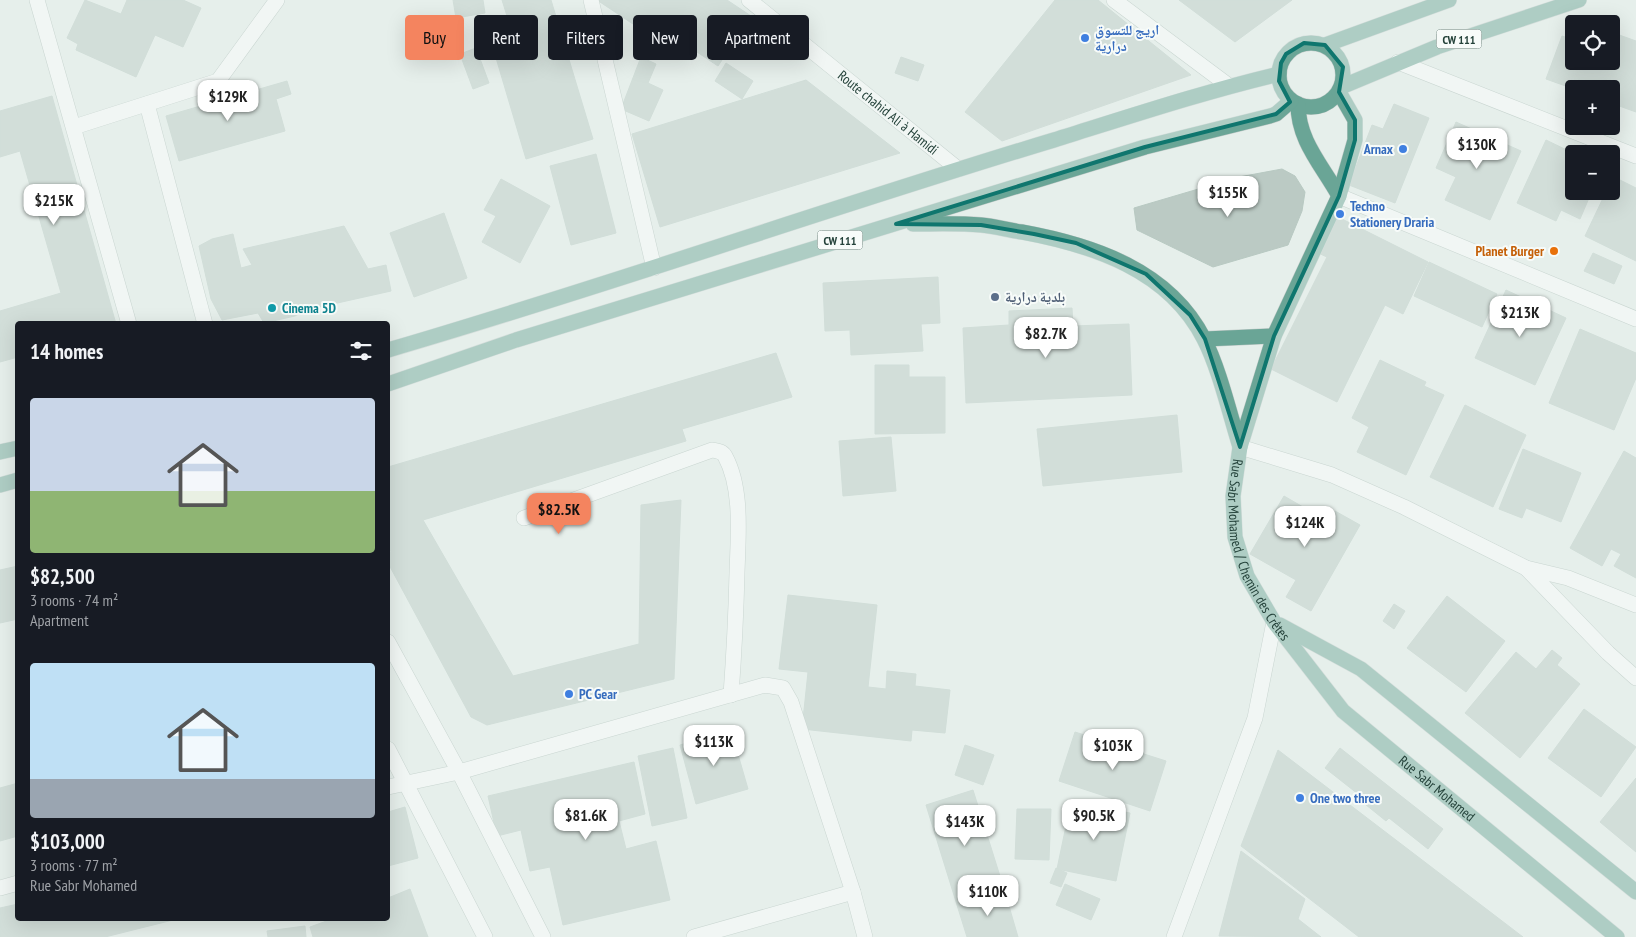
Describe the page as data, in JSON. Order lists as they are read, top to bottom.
{
  "streets": {
    "main road": ["CW 111", "Rue Sabr Mohamed / Chemin des Crêtes", "Rue Sabr Mohamed"],
    "street": ["Route chahid Ali à Hamidi"]
  },
  "crossings": [
    ["CW 111", "Rue Sabr Mohamed / Chemin des Crêtes"],
    ["Rue Sabr Mohamed / Chemin des Crêtes", "Rue Sabr Mohamed"]
  ],
  "places": [
    "اريج للتسوق درارية",
    "Arnax",
    "Techno Stationery Draria",
    "Planet Burger",
    "بلدية درارية",
    "Cinema 5D",
    "PC Gear",
    "One two three"
  ],
  "page": {
    "map_buttons": ["+", "−"],
    "chip": [
      "Buy",
      "Rent",
      "Filters",
      "New",
      "Apartment"
    ],
    "price": [
      "$129K",
      "$130K",
      "$155K",
      "$215K",
      "$213K",
      "$82.7K",
      "$82.5K",
      "$124K",
      "$113K",
      "$103K",
      "$81.6K",
      "$90.5K",
      "$143K",
      "$110K"
    ],
    "heading": "14 homes",
    "list": [
      {
        "name": "$82,500",
        "note": "3 rooms · 74 m² · Apartment"
      },
      {
        "name": "$103,000",
        "note": "3 rooms · 77 m² · Rue Sabr Mohamed"
      }
    ]
  }
}
